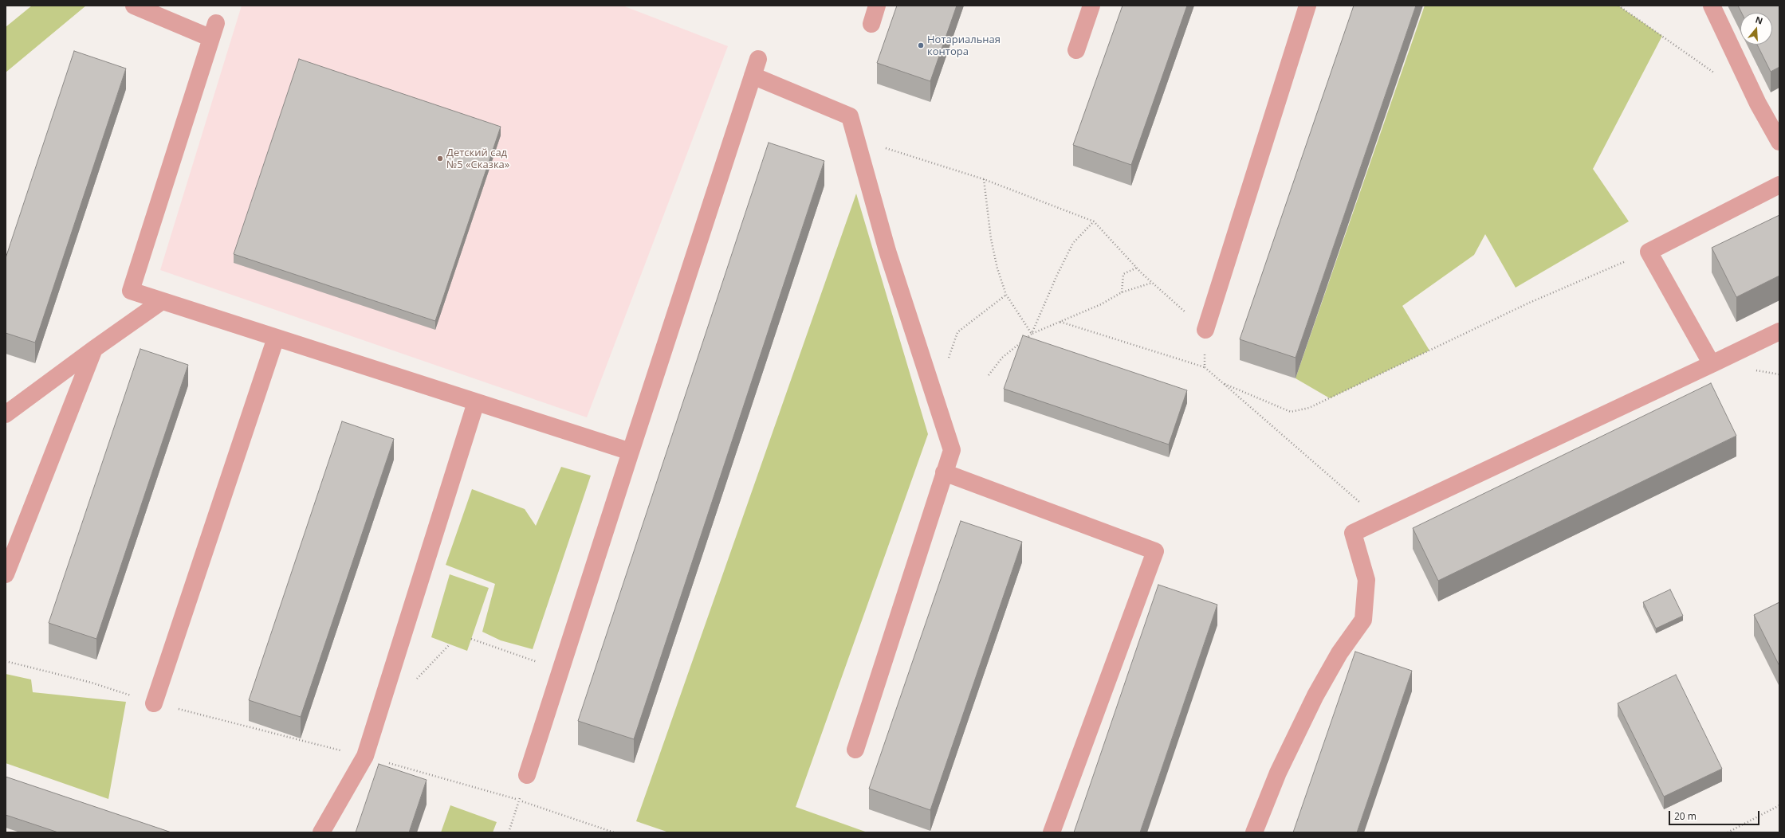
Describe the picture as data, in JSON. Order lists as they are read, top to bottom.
{
  "places": ["Нотариальная контора", "Детский сад №5 «Сказка»"],
  "scale_bar": "20 m",
  "north": "top"
}
